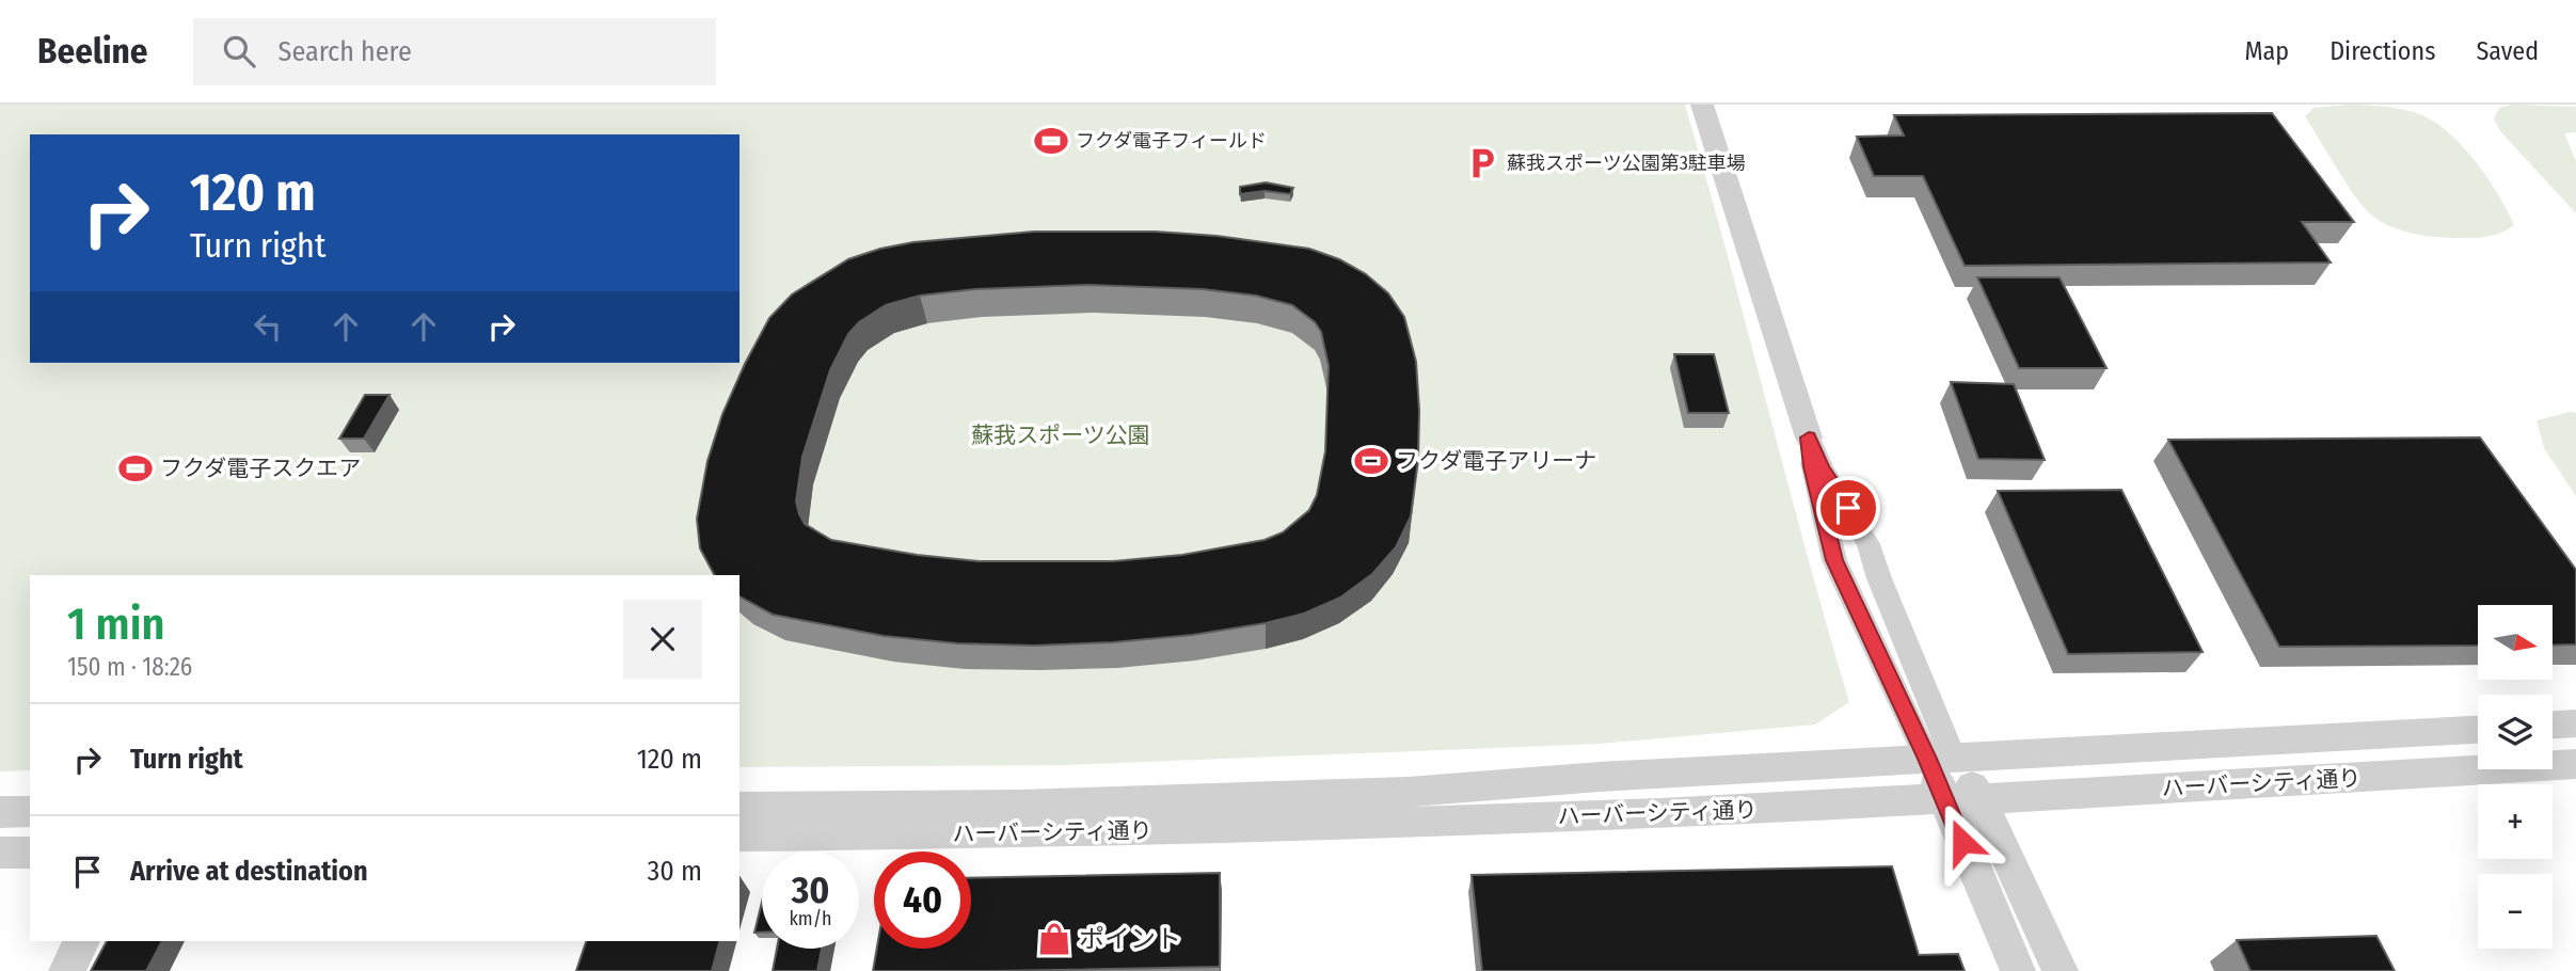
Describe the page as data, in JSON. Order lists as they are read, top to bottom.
{
  "streets": {
    "street": ["ハーバーシティ通り"]
  },
  "parks": ["蘇我スポーツ公園"],
  "places": {
    "sports": ["フクダ電子フィールド", "フクダ電子アリーナ", "フクダ電子スクエア"],
    "parking": ["蘇我スポーツ公園第3駐車場"],
    "shop": ["ポイント"]
  },
  "north": "right",
  "page": {
    "header": "Beeline",
    "search": "Search here",
    "nav": ["Map", "Directions", "Saved"],
    "turn": ["120 m", "Turn right"],
    "heading": ["1 min", "150 m · 18:26"],
    "map_buttons": ["+", "−"],
    "list": [
      {
        "name": "Turn right",
        "value": "120 m"
      },
      {
        "name": "Arrive at destination",
        "value": "30 m"
      }
    ],
    "speed": "30 km/h",
    "limit": "40"
  }
}
